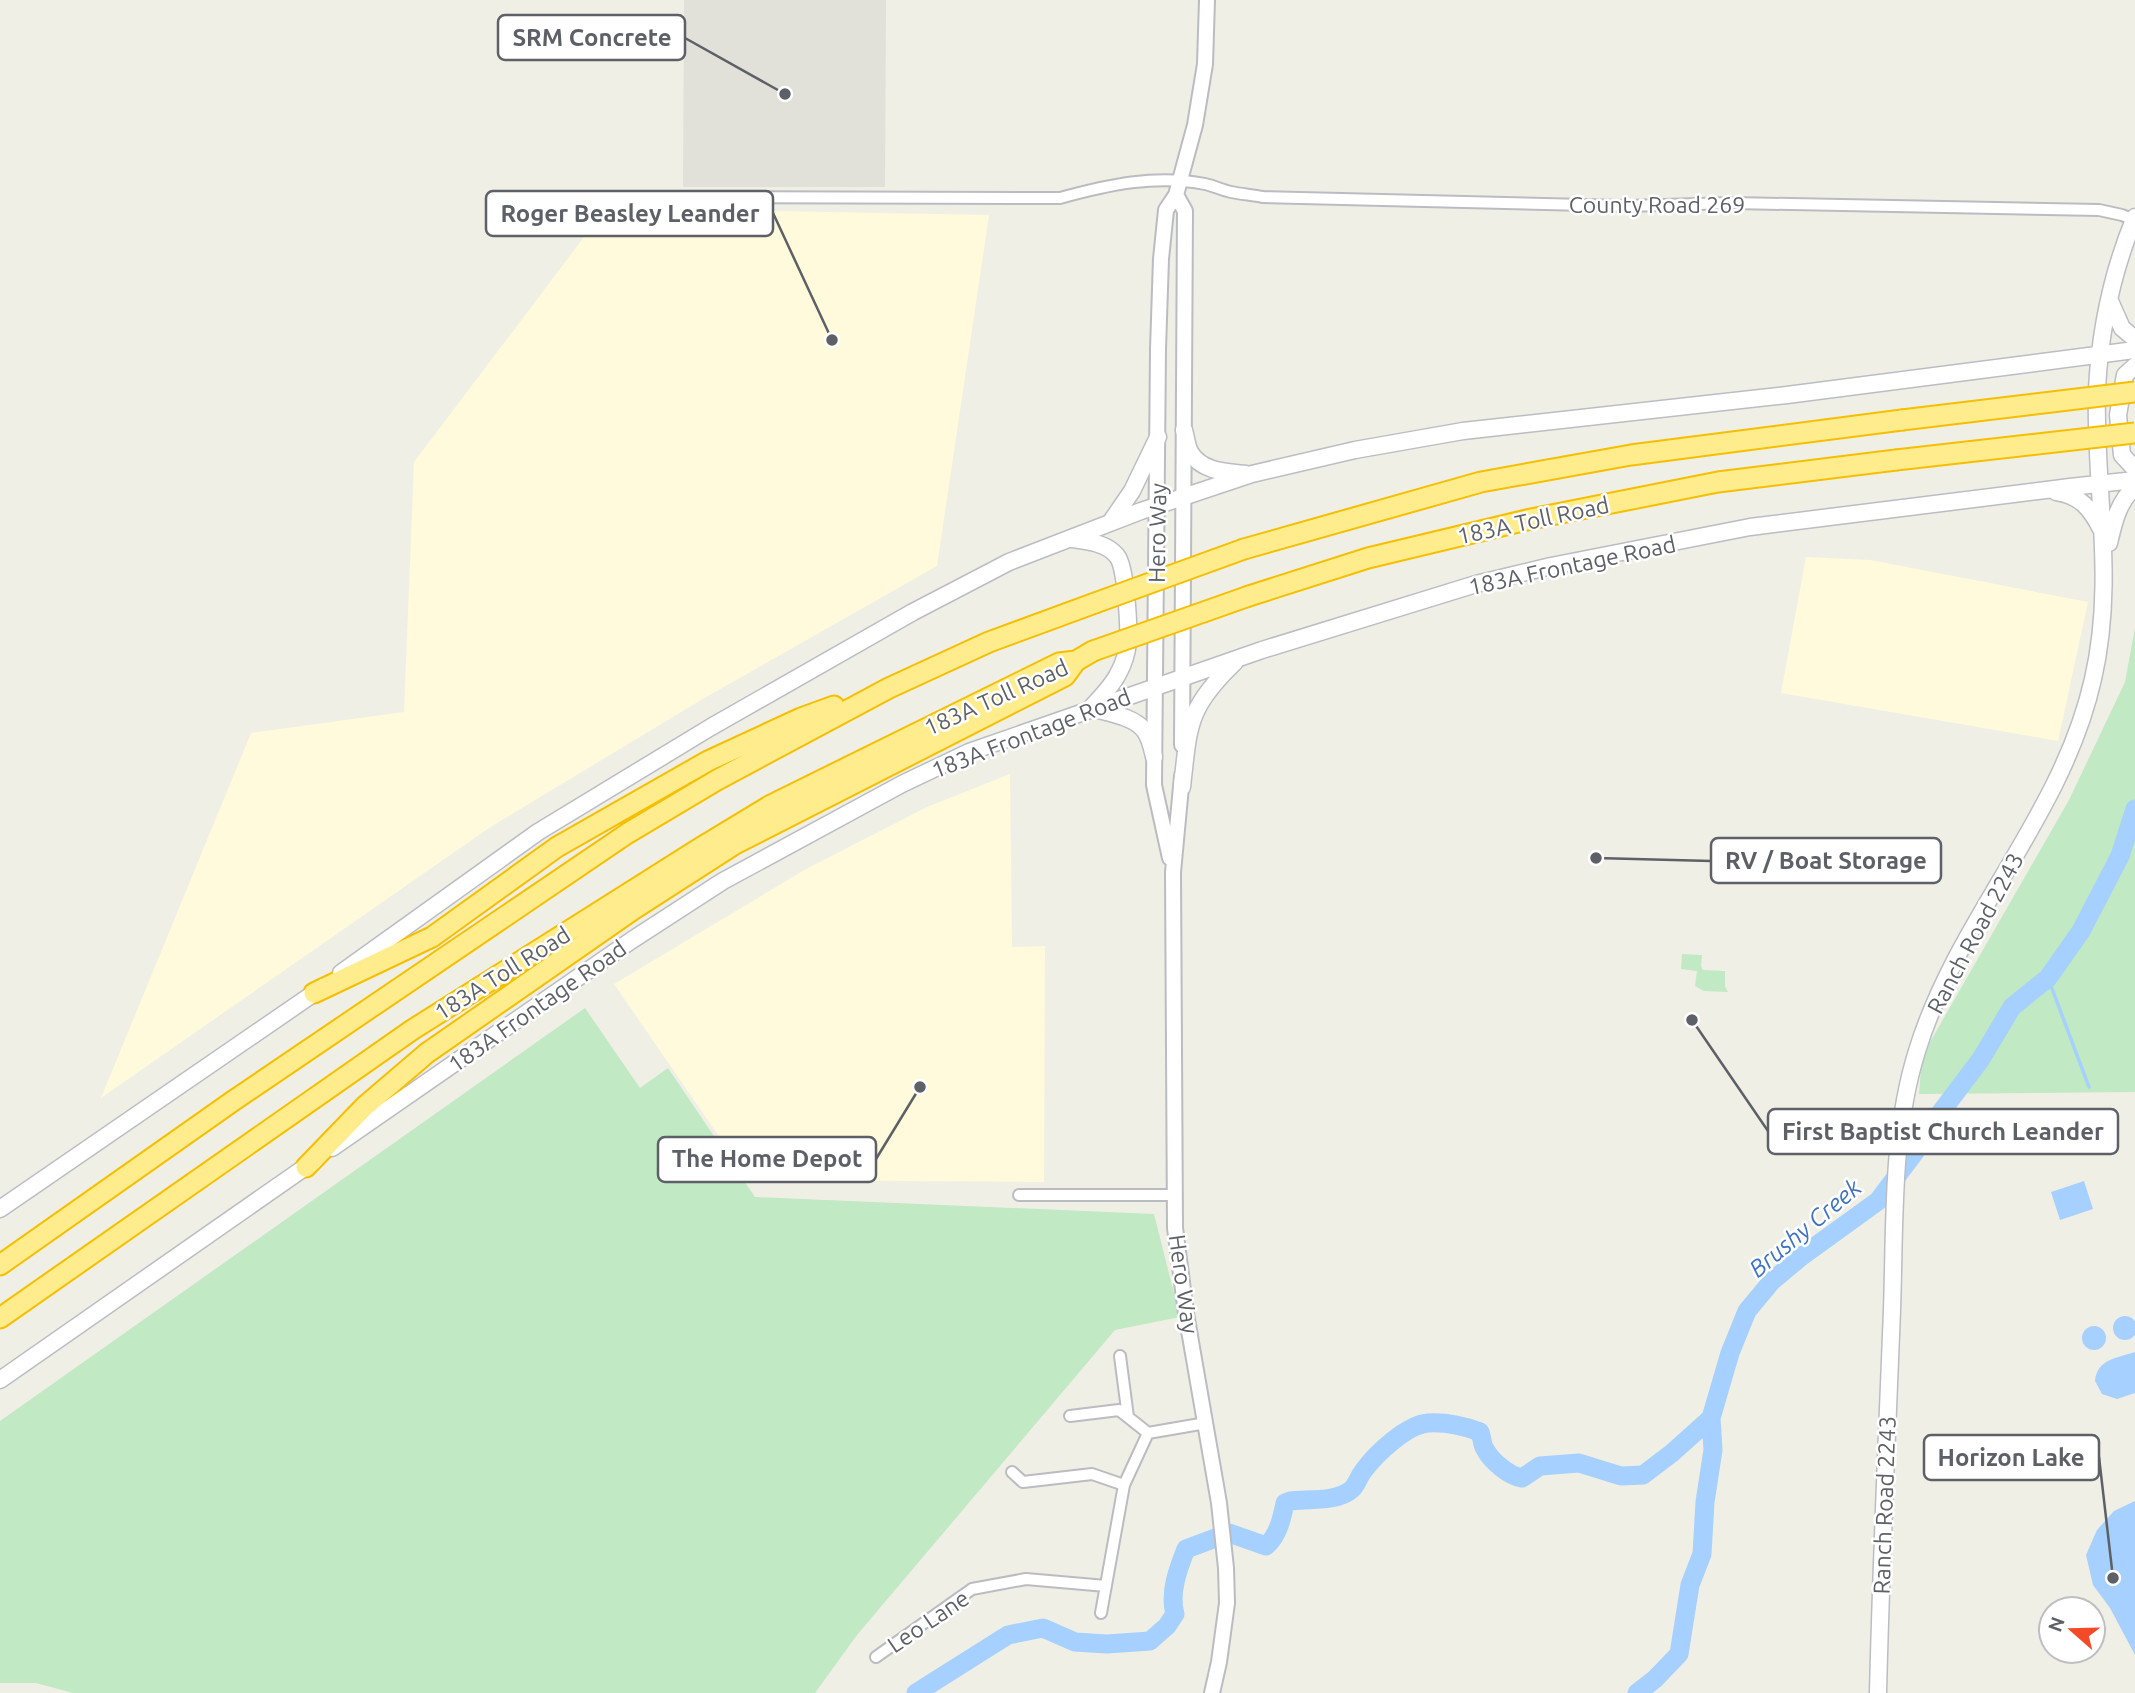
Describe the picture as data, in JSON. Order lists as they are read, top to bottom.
{
  "streets": {
    "highway": ["183A Toll Road"],
    "main road": ["183A Frontage Road", "Ranch Road 2243"],
    "street": ["County Road 269", "Hero Way", "Leo Lane"]
  },
  "crossings": [
    ["County Road 269", "Hero Way"],
    ["County Road 269", "Ranch Road 2243"],
    ["Hero Way", "183A Frontage Road"],
    ["183A Frontage Road", "Ranch Road 2243"]
  ],
  "water": ["Brushy Creek"],
  "places": [
    "SRM Concrete",
    "Roger Beasley Leander",
    "RV / Boat Storage",
    "First Baptist Church Leander",
    "The Home Depot",
    "Horizon Lake"
  ],
  "north": "left"
}
